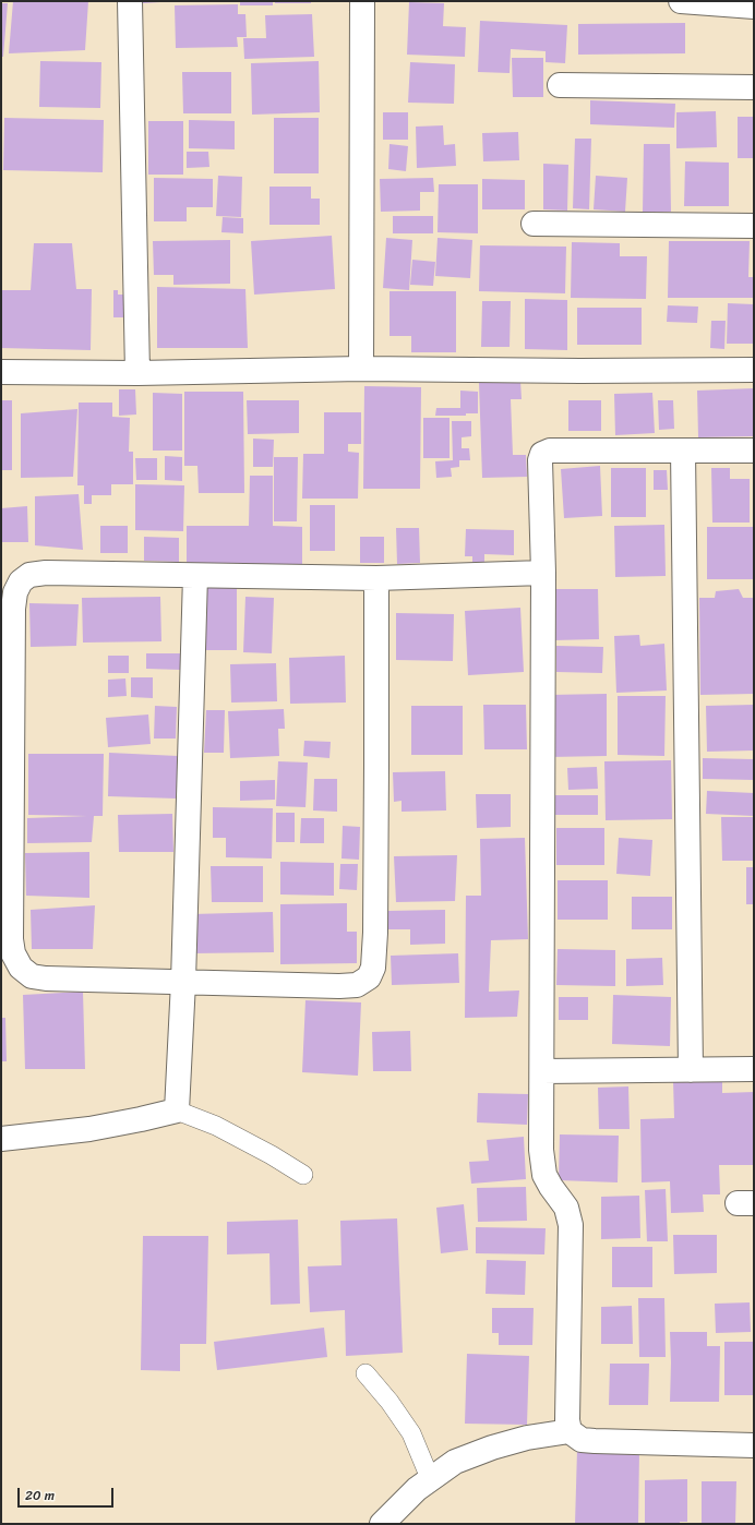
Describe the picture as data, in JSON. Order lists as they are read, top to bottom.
{
  "scale_bar": "20 m"
}
